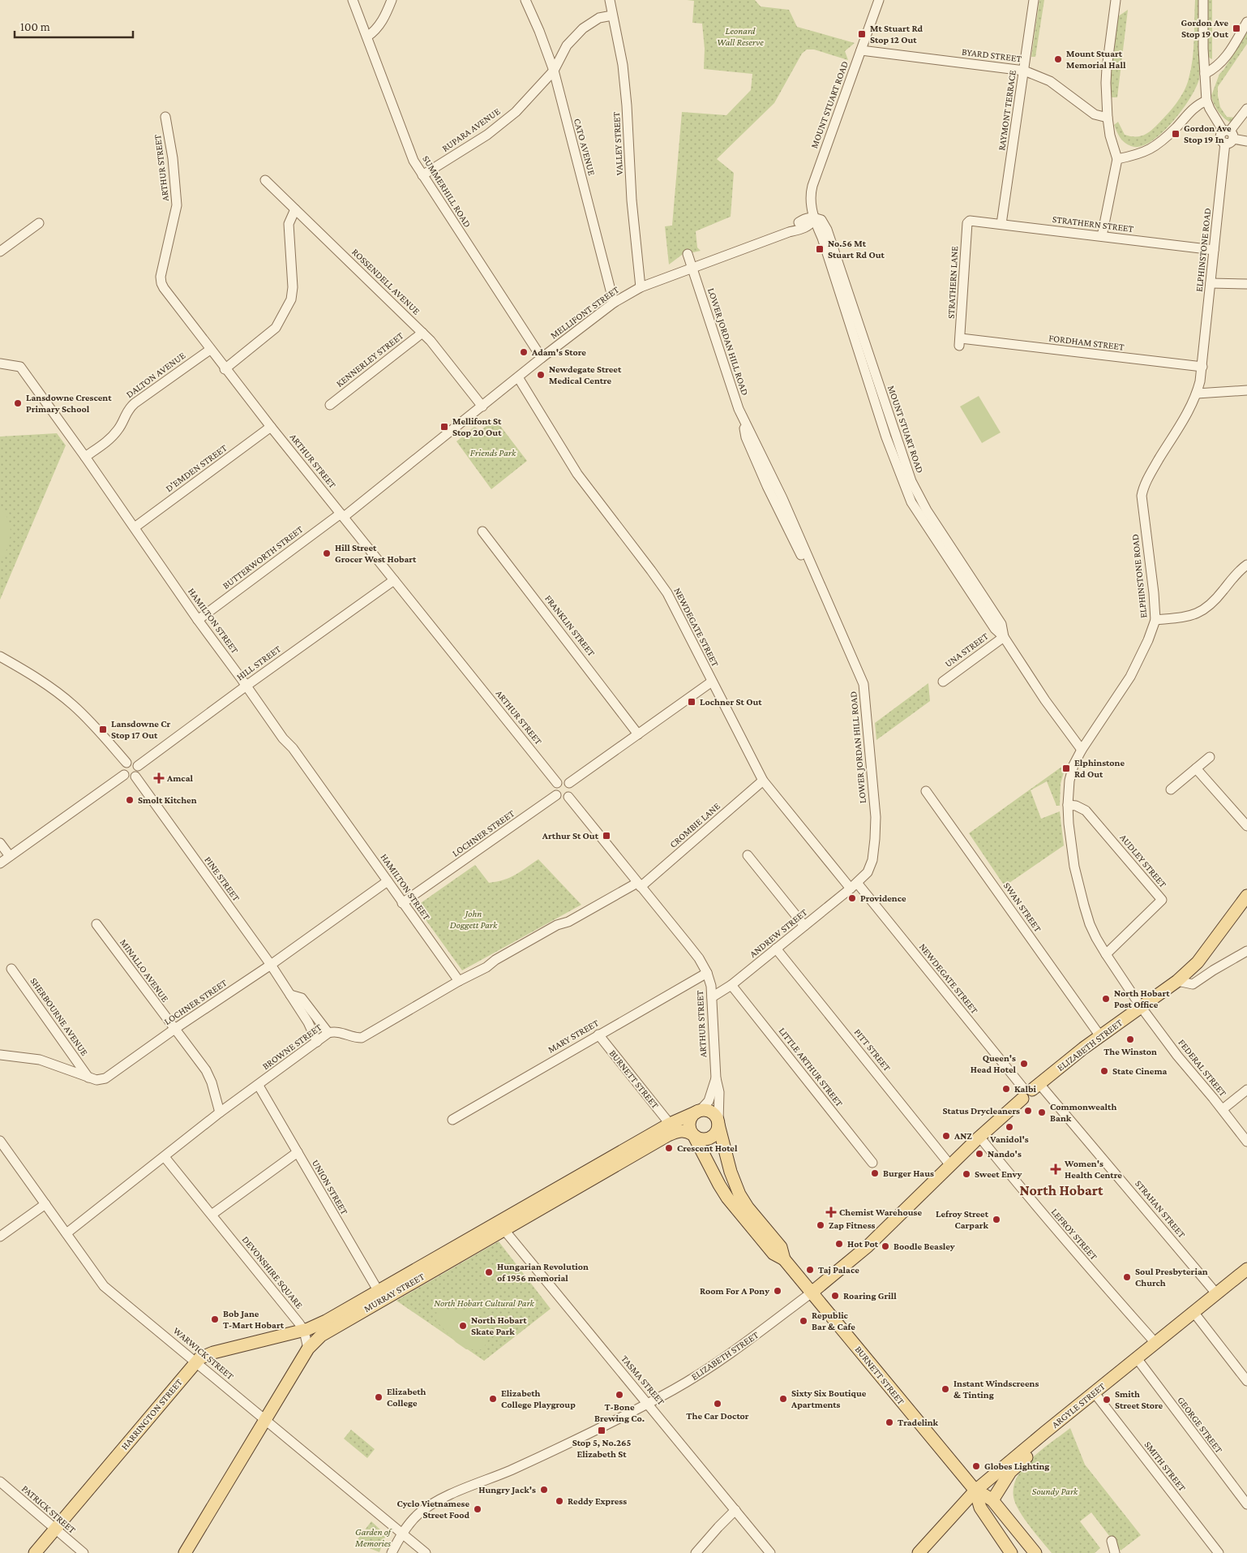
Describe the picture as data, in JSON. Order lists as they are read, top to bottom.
{
  "streets": {
    "main road": [
      "ELIZABETH STREET",
      "BURNETT STREET",
      "MURRAY STREET",
      "ARGYLE STREET",
      "HARRINGTON STREET"
    ],
    "street": [
      "BYARD STREET",
      "MOUNT STUART ROAD",
      "RAYMONT TERRACE",
      "RUPARA AVENUE",
      "VALLEY STREET",
      "CATO AVENUE",
      "ARTHUR STREET",
      "SUMMERHILL ROAD",
      "STRATHERN STREET",
      "ELPHINSTONE ROAD",
      "ROSSENDELL AVENUE",
      "STRATHERN LANE",
      "MELLIFONT STREET",
      "LOWER JORDAN HILL ROAD",
      "FORDHAM STREET",
      "KENNERLEY STREET",
      "DALTON AVENUE",
      "D'EMDEN STREET",
      "BUTTERWORTH STREET",
      "HAMILTON STREET",
      "FRANKLIN STREET",
      "NEWDEGATE STREET",
      "UNA STREET",
      "HILL STREET",
      "CROMBIE LANE",
      "LOCHNER STREET",
      "AUDLEY STREET",
      "PINE STREET",
      "SWAN STREET",
      "ANDREW STREET",
      "MINALLO AVENUE",
      "SHERBOURNE AVENUE",
      "MARY STREET",
      "BROWNE STREET",
      "PITT STREET",
      "LITTLE ARTHUR STREET",
      "FEDERAL STREET",
      "UNION STREET",
      "STRAHAN STREET",
      "LEFROY STREET",
      "DEVONSHIRE SQUARE",
      "WARWICK STREET",
      "TASMA STREET",
      "GEORGE STREET",
      "SMITH STREET",
      "PATRICK STREET"
    ]
  },
  "crossings": [
    ["BYARD STREET", "MOUNT STUART ROAD"],
    ["BYARD STREET", "RAYMONT TERRACE"],
    ["MOUNT STUART ROAD", "ELPHINSTONE ROAD"],
    ["MOUNT STUART ROAD", "MELLIFONT STREET"],
    ["MOUNT STUART ROAD", "UNA STREET"],
    ["RAYMONT TERRACE", "STRATHERN STREET"],
    ["RUPARA AVENUE", "VALLEY STREET"],
    ["RUPARA AVENUE", "CATO AVENUE"],
    ["RUPARA AVENUE", "SUMMERHILL ROAD"],
    ["VALLEY STREET", "MELLIFONT STREET"],
    ["CATO AVENUE", "MELLIFONT STREET"],
    ["ARTHUR STREET", "MELLIFONT STREET"],
    ["ARTHUR STREET", "DALTON AVENUE"],
    ["ARTHUR STREET", "D'EMDEN STREET"],
    ["ARTHUR STREET", "BUTTERWORTH STREET"],
    ["ARTHUR STREET", "HILL STREET"],
    ["ARTHUR STREET", "CROMBIE LANE"],
    ["ARTHUR STREET", "LOCHNER STREET"],
    ["ARTHUR STREET", "ANDREW STREET"],
    ["ARTHUR STREET", "MARY STREET"],
    ["ARTHUR STREET", "BROWNE STREET"],
    ["ARTHUR STREET", "BURNETT STREET"],
    ["ARTHUR STREET", "MURRAY STREET"],
    ["SUMMERHILL ROAD", "MELLIFONT STREET"],
    ["STRATHERN STREET", "ELPHINSTONE ROAD"],
    ["STRATHERN STREET", "STRATHERN LANE"],
    ["ELPHINSTONE ROAD", "FORDHAM STREET"],
    ["ELPHINSTONE ROAD", "AUDLEY STREET"],
    ["ELPHINSTONE ROAD", "ELIZABETH STREET"],
    ["ELPHINSTONE ROAD", "FEDERAL STREET"],
    ["ROSSENDELL AVENUE", "MELLIFONT STREET"],
    ["ROSSENDELL AVENUE", "KENNERLEY STREET"],
    ["STRATHERN LANE", "FORDHAM STREET"],
    ["MELLIFONT STREET", "LOWER JORDAN HILL ROAD"],
    ["MELLIFONT STREET", "BUTTERWORTH STREET"],
    ["MELLIFONT STREET", "NEWDEGATE STREET"],
    ["LOWER JORDAN HILL ROAD", "NEWDEGATE STREET"],
    ["LOWER JORDAN HILL ROAD", "ANDREW STREET"],
    ["DALTON AVENUE", "HAMILTON STREET"],
    ["D'EMDEN STREET", "HAMILTON STREET"],
    ["BUTTERWORTH STREET", "HAMILTON STREET"],
    ["HAMILTON STREET", "HILL STREET"],
    ["HAMILTON STREET", "LOCHNER STREET"],
    ["HAMILTON STREET", "BROWNE STREET"],
    ["NEWDEGATE STREET", "CROMBIE LANE"],
    ["NEWDEGATE STREET", "ANDREW STREET"],
    ["NEWDEGATE STREET", "ELIZABETH STREET"],
    ["NEWDEGATE STREET", "STRAHAN STREET"],
    ["HILL STREET", "PINE STREET"],
    ["CROMBIE LANE", "BROWNE STREET"],
    ["LOCHNER STREET", "PINE STREET"],
    ["LOCHNER STREET", "MINALLO AVENUE"],
    ["LOCHNER STREET", "SHERBOURNE AVENUE"],
    ["PINE STREET", "BROWNE STREET"],
    ["SWAN STREET", "ELIZABETH STREET"],
    ["ANDREW STREET", "PITT STREET"],
    ["ANDREW STREET", "LITTLE ARTHUR STREET"],
    ["MINALLO AVENUE", "BROWNE STREET"],
    ["MARY STREET", "BURNETT STREET"],
    ["ELIZABETH STREET", "PITT STREET"],
    ["ELIZABETH STREET", "FEDERAL STREET"],
    ["ELIZABETH STREET", "BURNETT STREET"],
    ["ELIZABETH STREET", "STRAHAN STREET"],
    ["ELIZABETH STREET", "LEFROY STREET"],
    ["ELIZABETH STREET", "WARWICK STREET"],
    ["ELIZABETH STREET", "TASMA STREET"],
    ["BROWNE STREET", "UNION STREET"],
    ["BROWNE STREET", "DEVONSHIRE SQUARE"],
    ["BROWNE STREET", "WARWICK STREET"],
    ["BURNETT STREET", "MURRAY STREET"],
    ["BURNETT STREET", "ARGYLE STREET"],
    ["UNION STREET", "MURRAY STREET"],
    ["STRAHAN STREET", "ARGYLE STREET"],
    ["LEFROY STREET", "ARGYLE STREET"],
    ["DEVONSHIRE SQUARE", "MURRAY STREET"],
    ["DEVONSHIRE SQUARE", "HARRINGTON STREET"],
    ["MURRAY STREET", "WARWICK STREET"],
    ["MURRAY STREET", "TASMA STREET"],
    ["MURRAY STREET", "HARRINGTON STREET"],
    ["WARWICK STREET", "HARRINGTON STREET"],
    ["ARGYLE STREET", "GEORGE STREET"],
    ["ARGYLE STREET", "SMITH STREET"],
    ["HARRINGTON STREET", "PATRICK STREET"]
  ],
  "districts": ["North Hobart"],
  "parks": [
    "Leonard Wall Reserve",
    "Friends Park",
    "John Doggett Park",
    "North Hobart Cultural Park",
    "Soundy Park",
    "Garden of Memories"
  ],
  "places": {
    "transit": [
      "Gordon Ave Stop 19 Out",
      "Mt Stuart Rd Stop 12 Out",
      "Gordon Ave Stop 19 In",
      "No.56 Mt Stuart Rd Out",
      "Mellifont St Stop 20 Out",
      "Lochner St Out",
      "Lansdowne Cr Stop 17 Out",
      "Elphinstone Rd Out",
      "Arthur St Out",
      "Stop 5, No.265 Elizabeth St"
    ],
    "other": [
      "Mount Stuart Memorial Hall",
      "Adam's Store",
      "Newdegate Street Medical Centre",
      "Lansdowne Crescent Primary School",
      "Hill Street Grocer West Hobart",
      "Smolt Kitchen",
      "Providence",
      "North Hobart Post Office",
      "The Winston",
      "Queen's Head Hotel",
      "State Cinema",
      "Kalbi",
      "Status Drycleaners",
      "Commonwealth Bank",
      "Vanidol's",
      "ANZ",
      "Crescent Hotel",
      "Nando's",
      "Burger Haus",
      "Sweet Envy",
      "Lefroy Street Carpark",
      "Zap Fitness",
      "Hot Pot",
      "Boodle Beasley",
      "Taj Palace",
      "Hungarian Revolution of 1956 memorial",
      "Soul Presbyterian Church",
      "Room For A Pony",
      "Roaring Grill",
      "Bob Jane T-Mart Hobart",
      "Republic Bar & Cafe",
      "North Hobart Skate Park",
      "Instant Windscreens & Tinting",
      "T-Bone Brewing Co.",
      "Elizabeth College",
      "Elizabeth College Playgroup",
      "Sixty Six Boutique Apartments",
      "Smith Street Store",
      "The Car Doctor",
      "Tradelink",
      "Globes Lighting",
      "Hungry Jack's",
      "Reddy Express",
      "Cyclo Vietnamese Street Food"
    ],
    "health": ["Amcal", "Women's Health Centre", "Chemist Warehouse"]
  },
  "scale_bar": "100 m"
}
